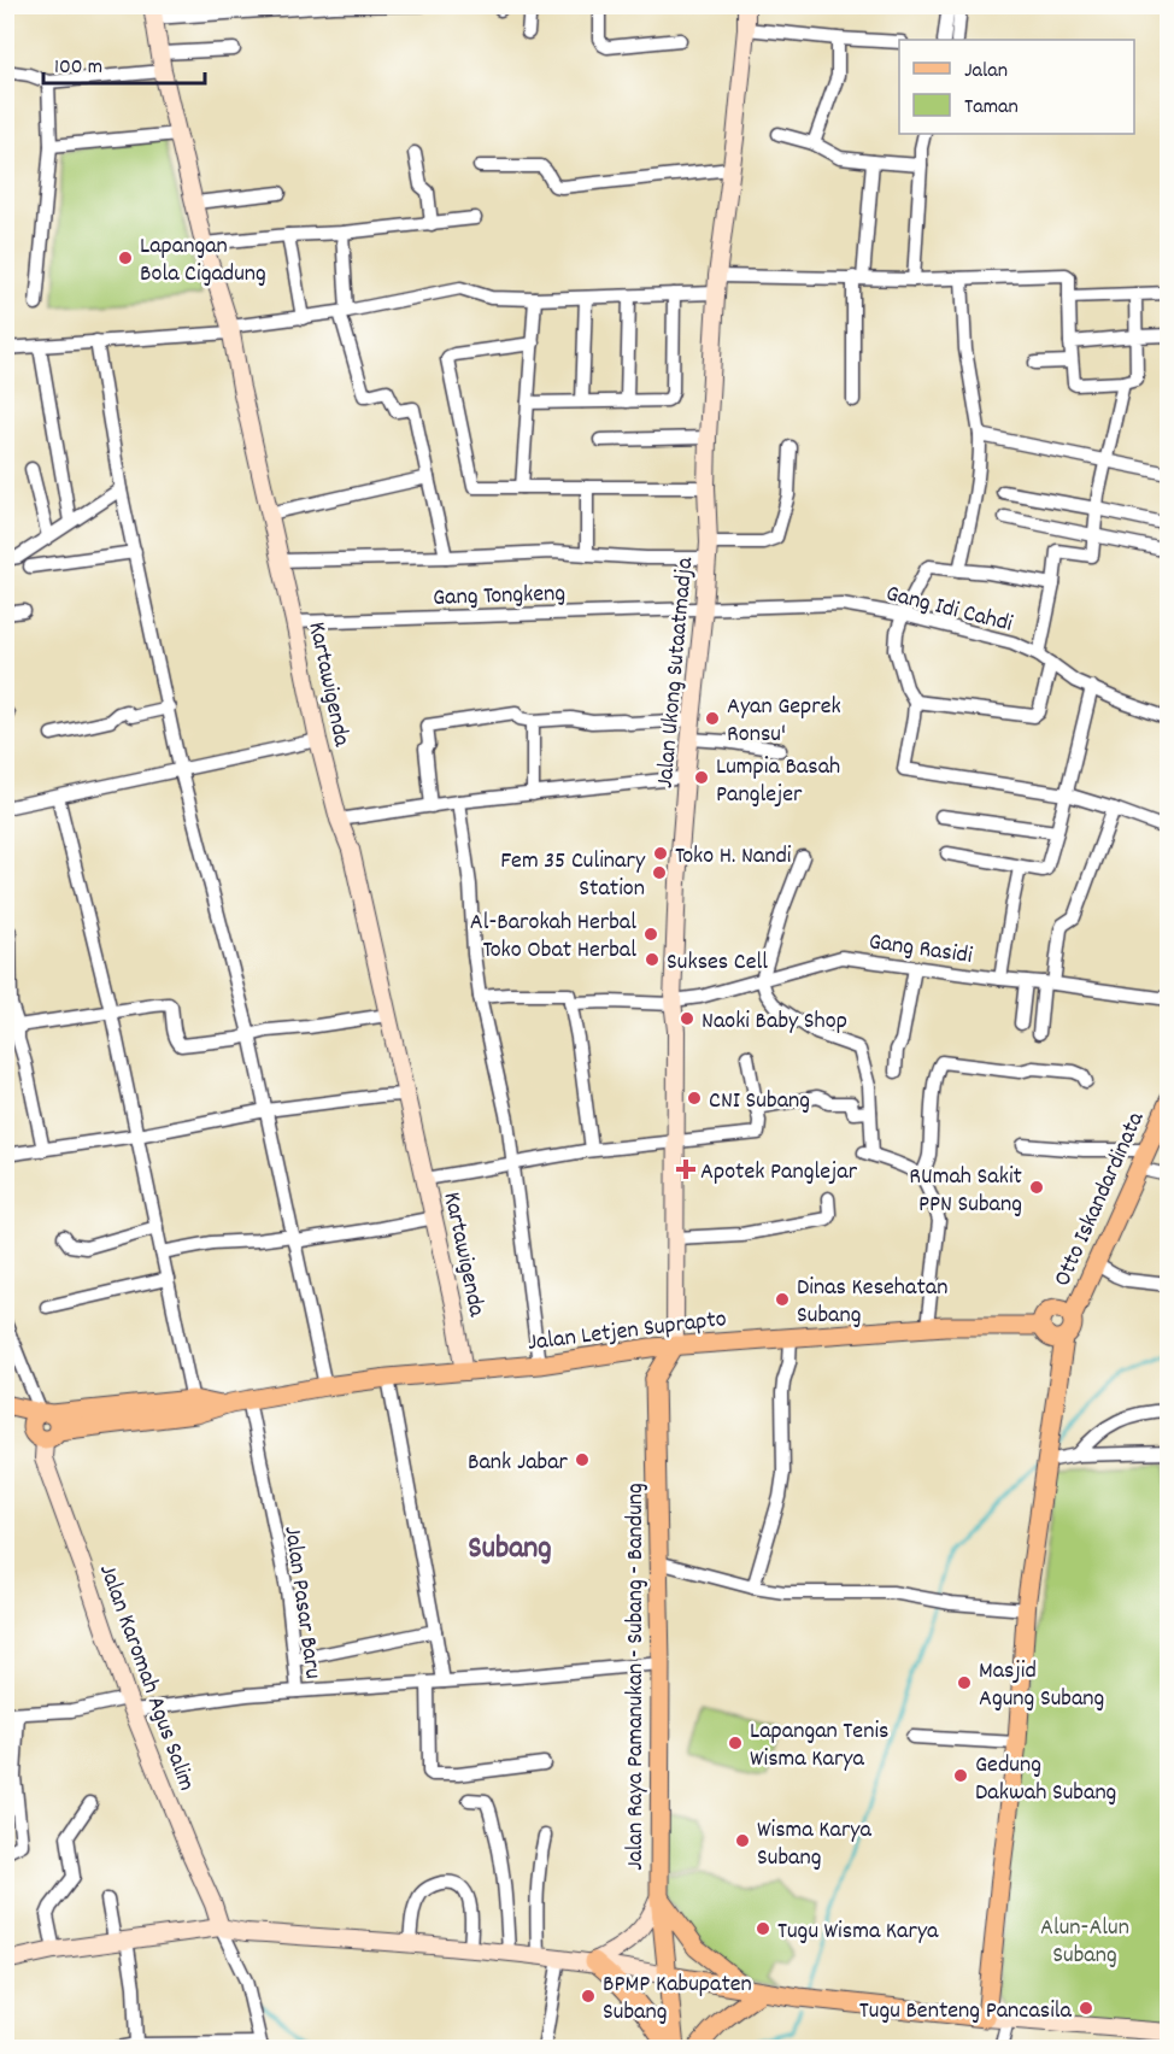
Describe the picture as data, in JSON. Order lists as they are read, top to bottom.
{
  "streets": {
    "main road": [
      "Jalan Ukong Sutaatmadja",
      "Kartawigenda",
      "Otto Iskandardinata",
      "Jalan Letjen Suprapto",
      "Jalan Karomah Agus Salim",
      "Jalan Raya Pamanukan - Subang - Bandung"
    ],
    "street": [
      "Gang Tongkeng",
      "Gang Idi Cahdi",
      "Gang Rasidi",
      "Jalan Pasar Baru"
    ]
  },
  "crossings": [
    ["Gang Tongkeng", "Gang Idi Cahdi"],
    ["Gang Tongkeng", "Jalan Ukong Sutaatmadja"],
    ["Gang Tongkeng", "Kartawigenda"],
    ["Gang Idi Cahdi", "Jalan Ukong Sutaatmadja"],
    ["Jalan Ukong Sutaatmadja", "Gang Rasidi"],
    ["Jalan Ukong Sutaatmadja", "Jalan Letjen Suprapto"],
    ["Kartawigenda", "Jalan Letjen Suprapto"],
    ["Otto Iskandardinata", "Jalan Letjen Suprapto"],
    ["Jalan Letjen Suprapto", "Jalan Pasar Baru"],
    ["Jalan Letjen Suprapto", "Jalan Karomah Agus Salim"],
    ["Jalan Pasar Baru", "Jalan Karomah Agus Salim"]
  ],
  "districts": ["Subang"],
  "parks": ["Alun-Alun Subang"],
  "places": {
    "other": [
      "Lapangan Bola Cigadung",
      "Ayan Geprek Ronsu'",
      "Lumpia Basah Panglejer",
      "Toko H. Nandi",
      "Fem 35 Culinary Station",
      "Al-Barokah Herbal Toko Obat Herbal",
      "Sukses Cell",
      "Naoki Baby Shop",
      "CNI Subang",
      "RUmah Sakit PPN Subang",
      "Dinas Kesehatan Subang",
      "Bank Jabar",
      "Masjid Agung Subang",
      "Lapangan Tenis Wisma Karya",
      "Gedung Dakwah Subang",
      "Wisma Karya Subang",
      "Tugu Wisma Karya",
      "BPMP Kabupaten Subang",
      "Tugu Benteng Pancasila"
    ],
    "health": ["Apotek Panglejar"]
  },
  "legend": ["Jalan", "Taman"],
  "scale_bar": "100 m"
}
